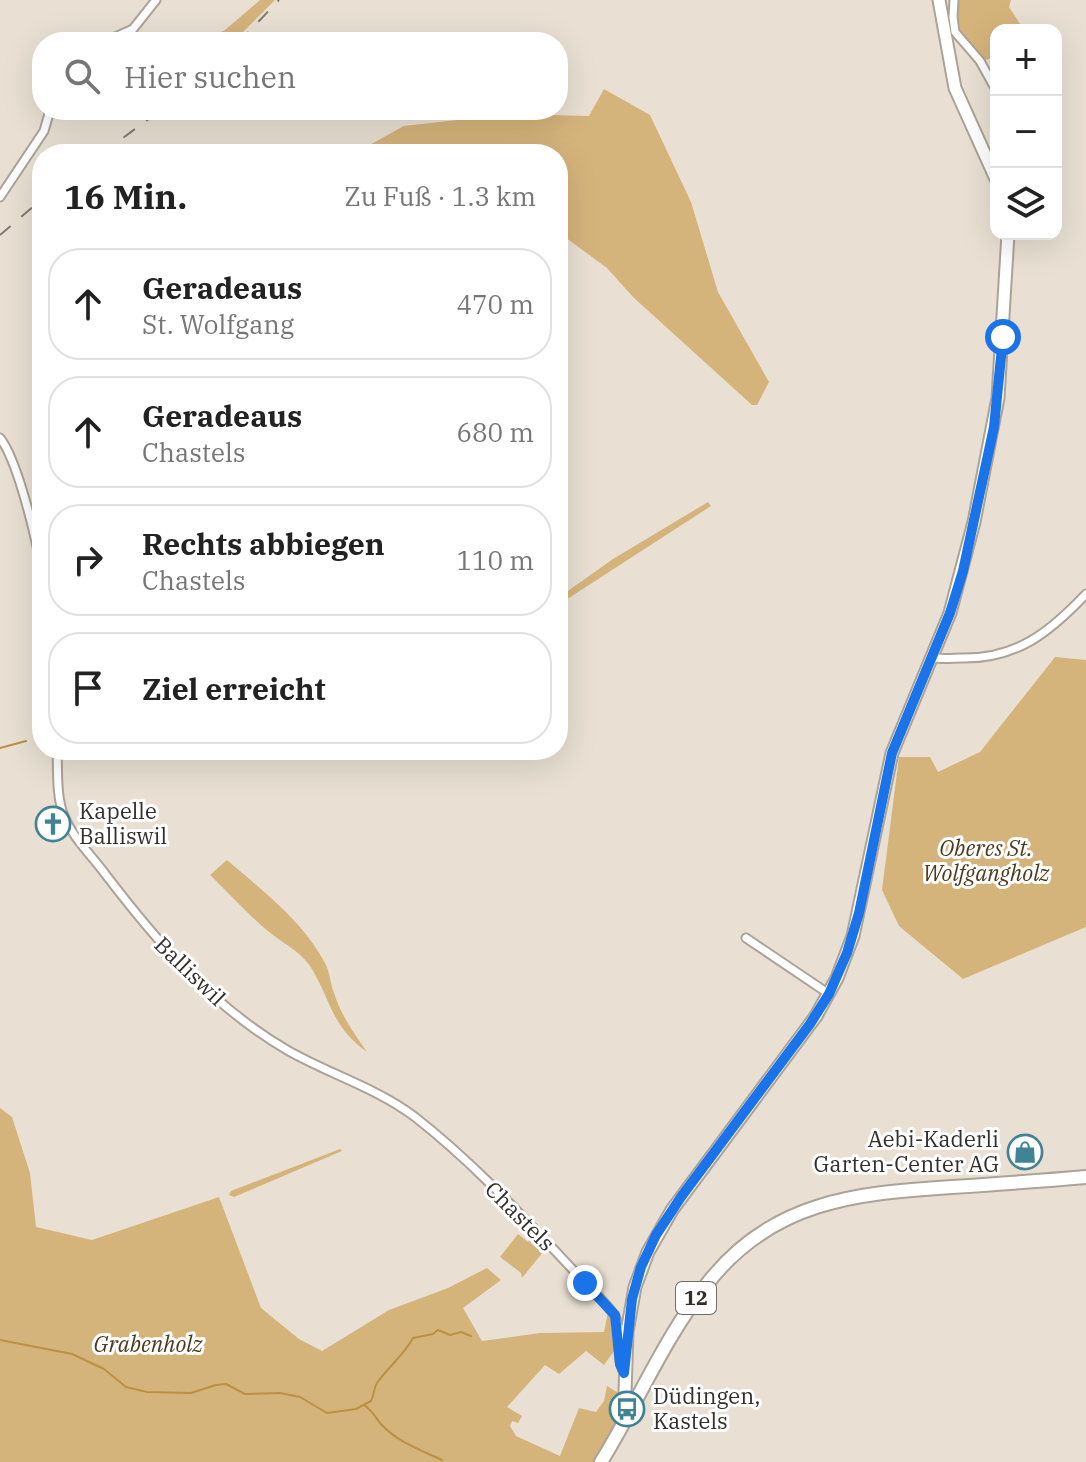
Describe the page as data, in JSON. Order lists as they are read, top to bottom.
{
  "streets": {
    "main road": ["Chastels", "12"],
    "street": ["Balliswil"]
  },
  "crossings": [
    ["Balliswil", "Chastels"],
    ["Chastels", "12"]
  ],
  "parks": ["Oberes St. Wolfgangholz", "Grabenholz"],
  "places": {
    "church": ["Kapelle Balliswil"],
    "shop": ["Aebi-Kaderli Garten-Center AG"],
    "bus stop": ["Düdingen, Kastels"]
  },
  "page": {
    "map_buttons": ["+", "−"],
    "search": "Hier suchen",
    "heading": ["16 Min.", "Zu Fuß · 1.3 km"],
    "list": [
      ["Geradeaus", "St. Wolfgang", "470 m"],
      ["Geradeaus", "Chastels", "680 m"],
      ["Rechts abbiegen", "Chastels", "110 m"],
      "Ziel erreicht"
    ]
  }
}
